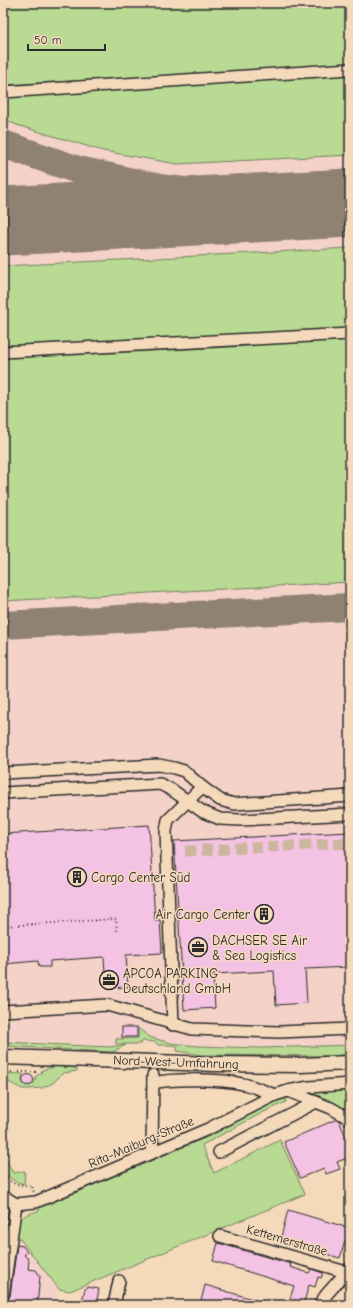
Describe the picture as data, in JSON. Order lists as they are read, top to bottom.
{
  "streets": {
    "main road": ["Nord-West-Umfahrung"],
    "street": ["Rita-Maiburg-Straße", "Kettemerstraße"]
  },
  "places": {
    "building": ["Cargo Center Süd", "Air Cargo Center"],
    "office": ["DACHSER SE Air & Sea Logistics", "APCOA PARKING Deutschland GmbH"]
  },
  "scale_bar": "50 m"
}
